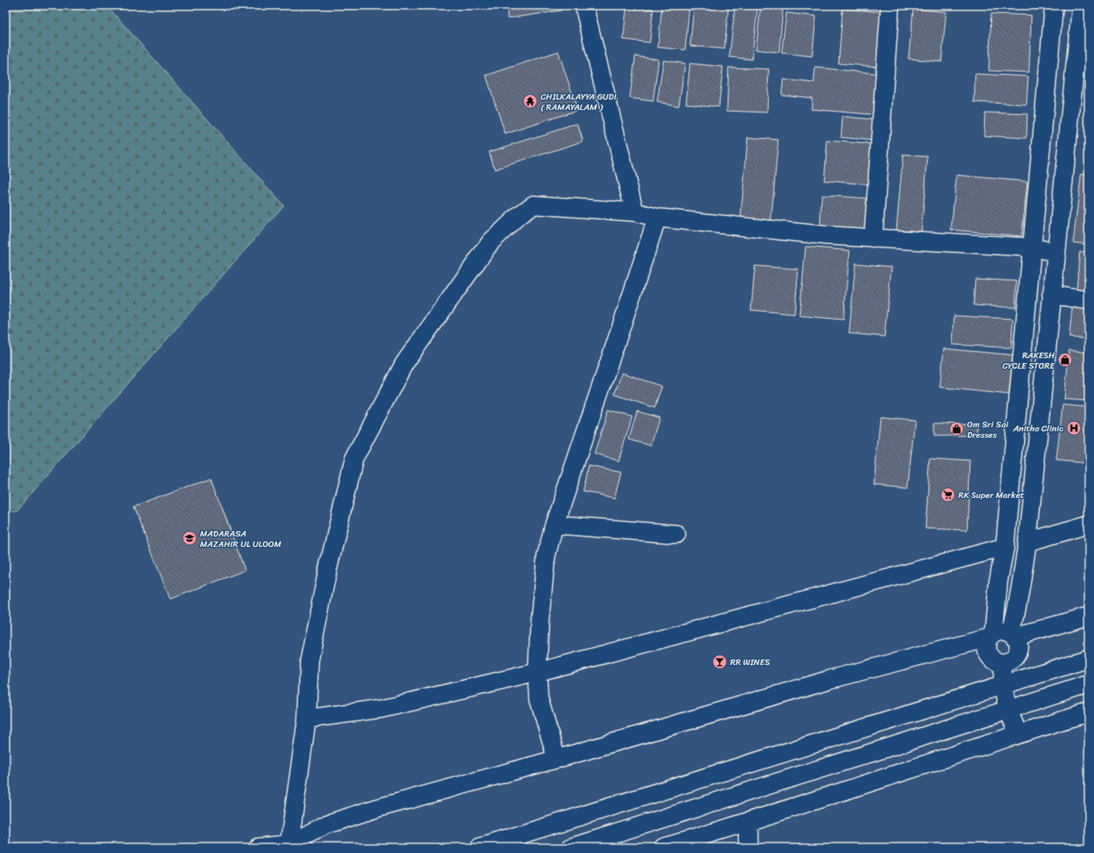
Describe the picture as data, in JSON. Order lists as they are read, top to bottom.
{
  "places": {
    "temple": ["CHILKALAYYA GUDI ( RAMAYALAM )"],
    "shop": ["RAKESH CYCLE STORE", "Om Sri Sai Dresses"],
    "hospital": ["Anitha Clinic"],
    "supermarket": ["RK Super Market"],
    "school or university": ["MADARASA MAZAHIR UL ULOOM"],
    "bar": ["RR WINES"]
  }
}
